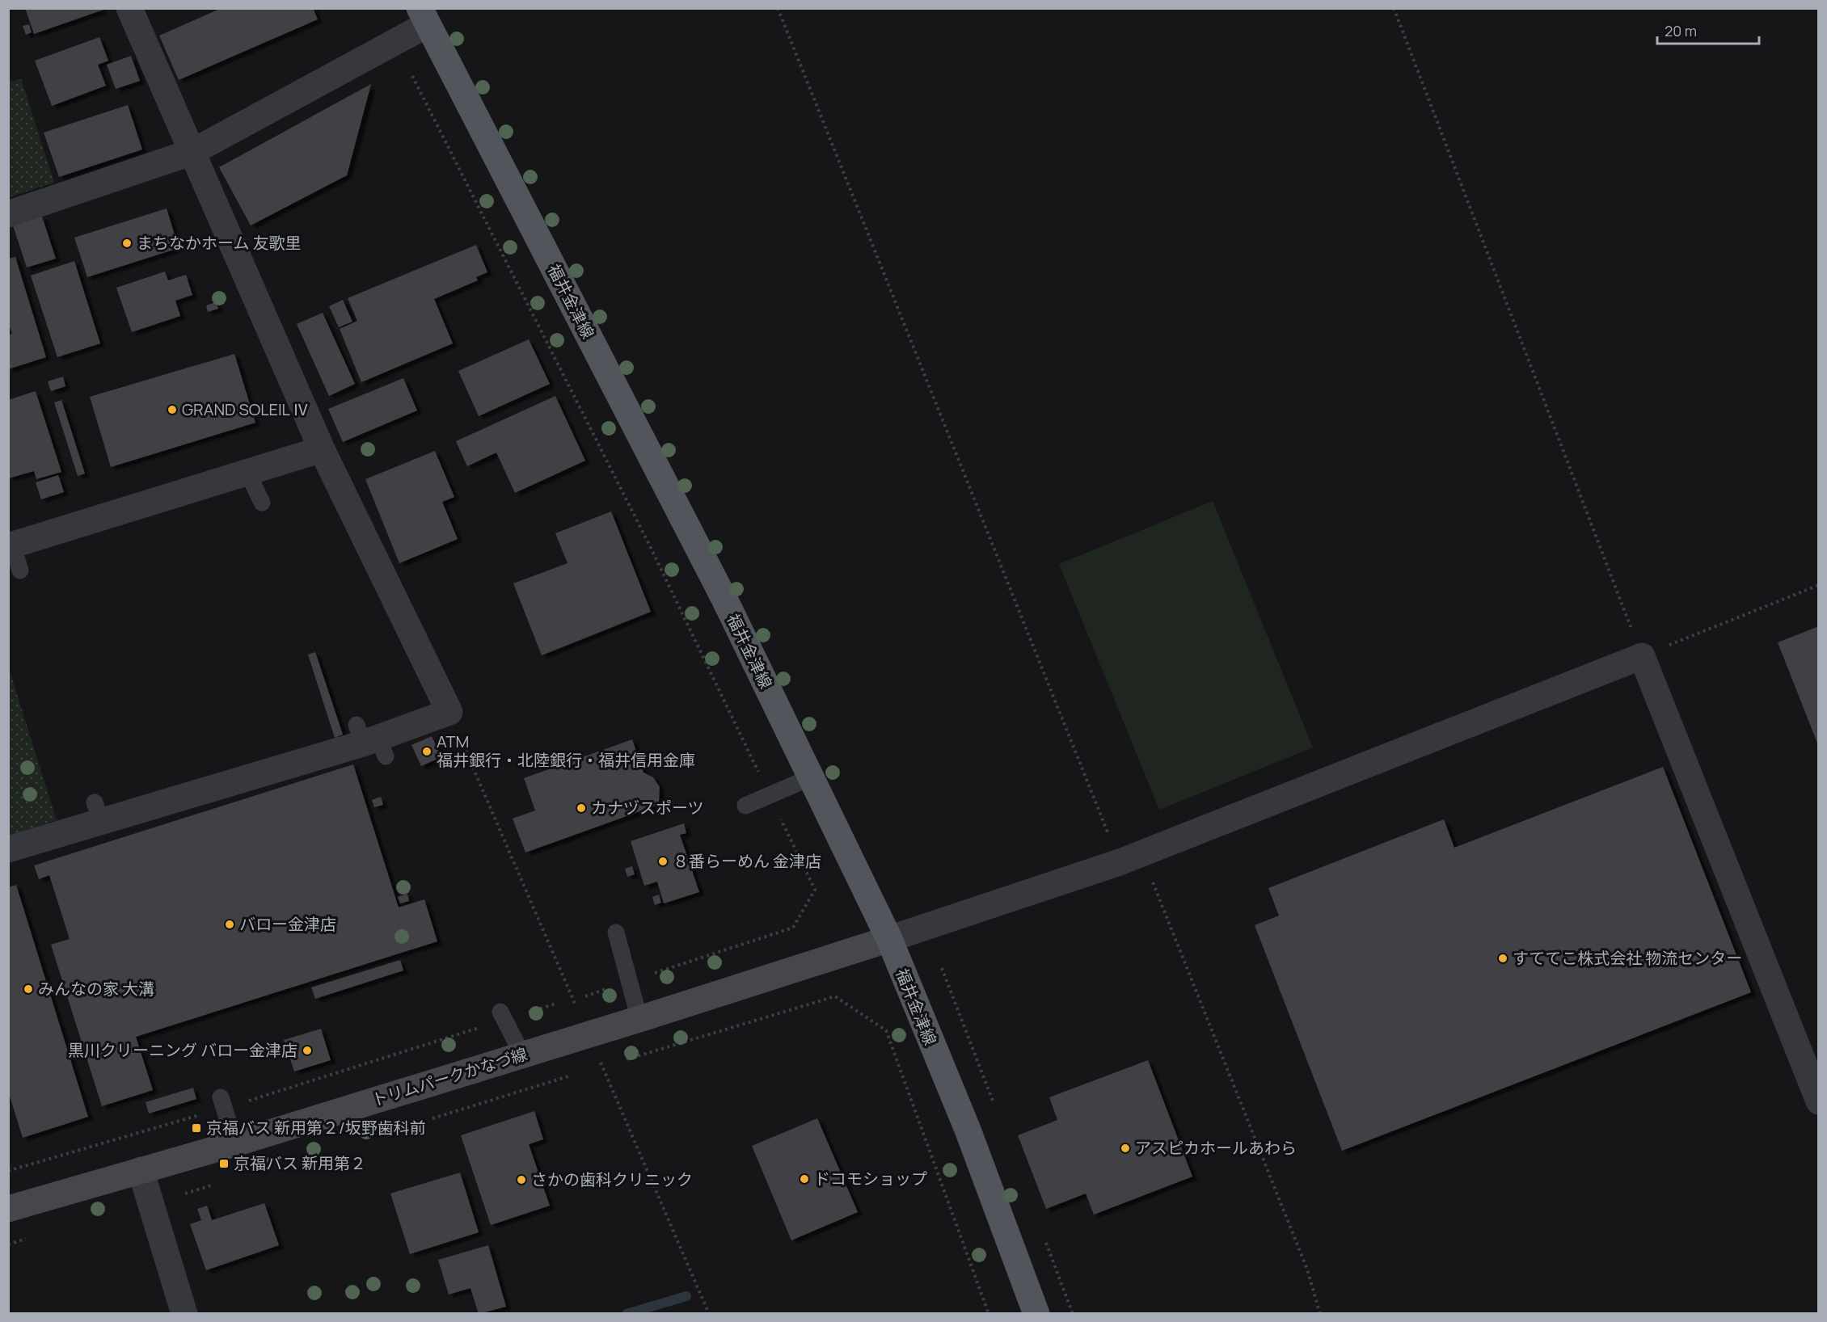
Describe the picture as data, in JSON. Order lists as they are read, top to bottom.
{
  "streets": {
    "main road": ["福井金津線", "トリムパークかなづ線"]
  },
  "crossings": [
    ["福井金津線", "トリムパークかなづ線"]
  ],
  "places": {
    "other": [
      "まちなかホーム 友歌里",
      "GRAND SOLEIL Ⅳ",
      "ATM 福井銀行・北陸銀行・福井信用金庫",
      "カナヅスポーツ",
      "８番らーめん 金津店",
      "バロー金津店",
      "すててこ株式会社 物流センター",
      "みんなの家 大溝",
      "黒川クリーニング バロー金津店",
      "アスピカホールあわら",
      "ドコモショップ",
      "さかの歯科クリニック"
    ],
    "transit": ["京福バス 新用第２/坂野歯科前", "京福バス 新用第２"]
  },
  "scale_bar": "20 m"
}
